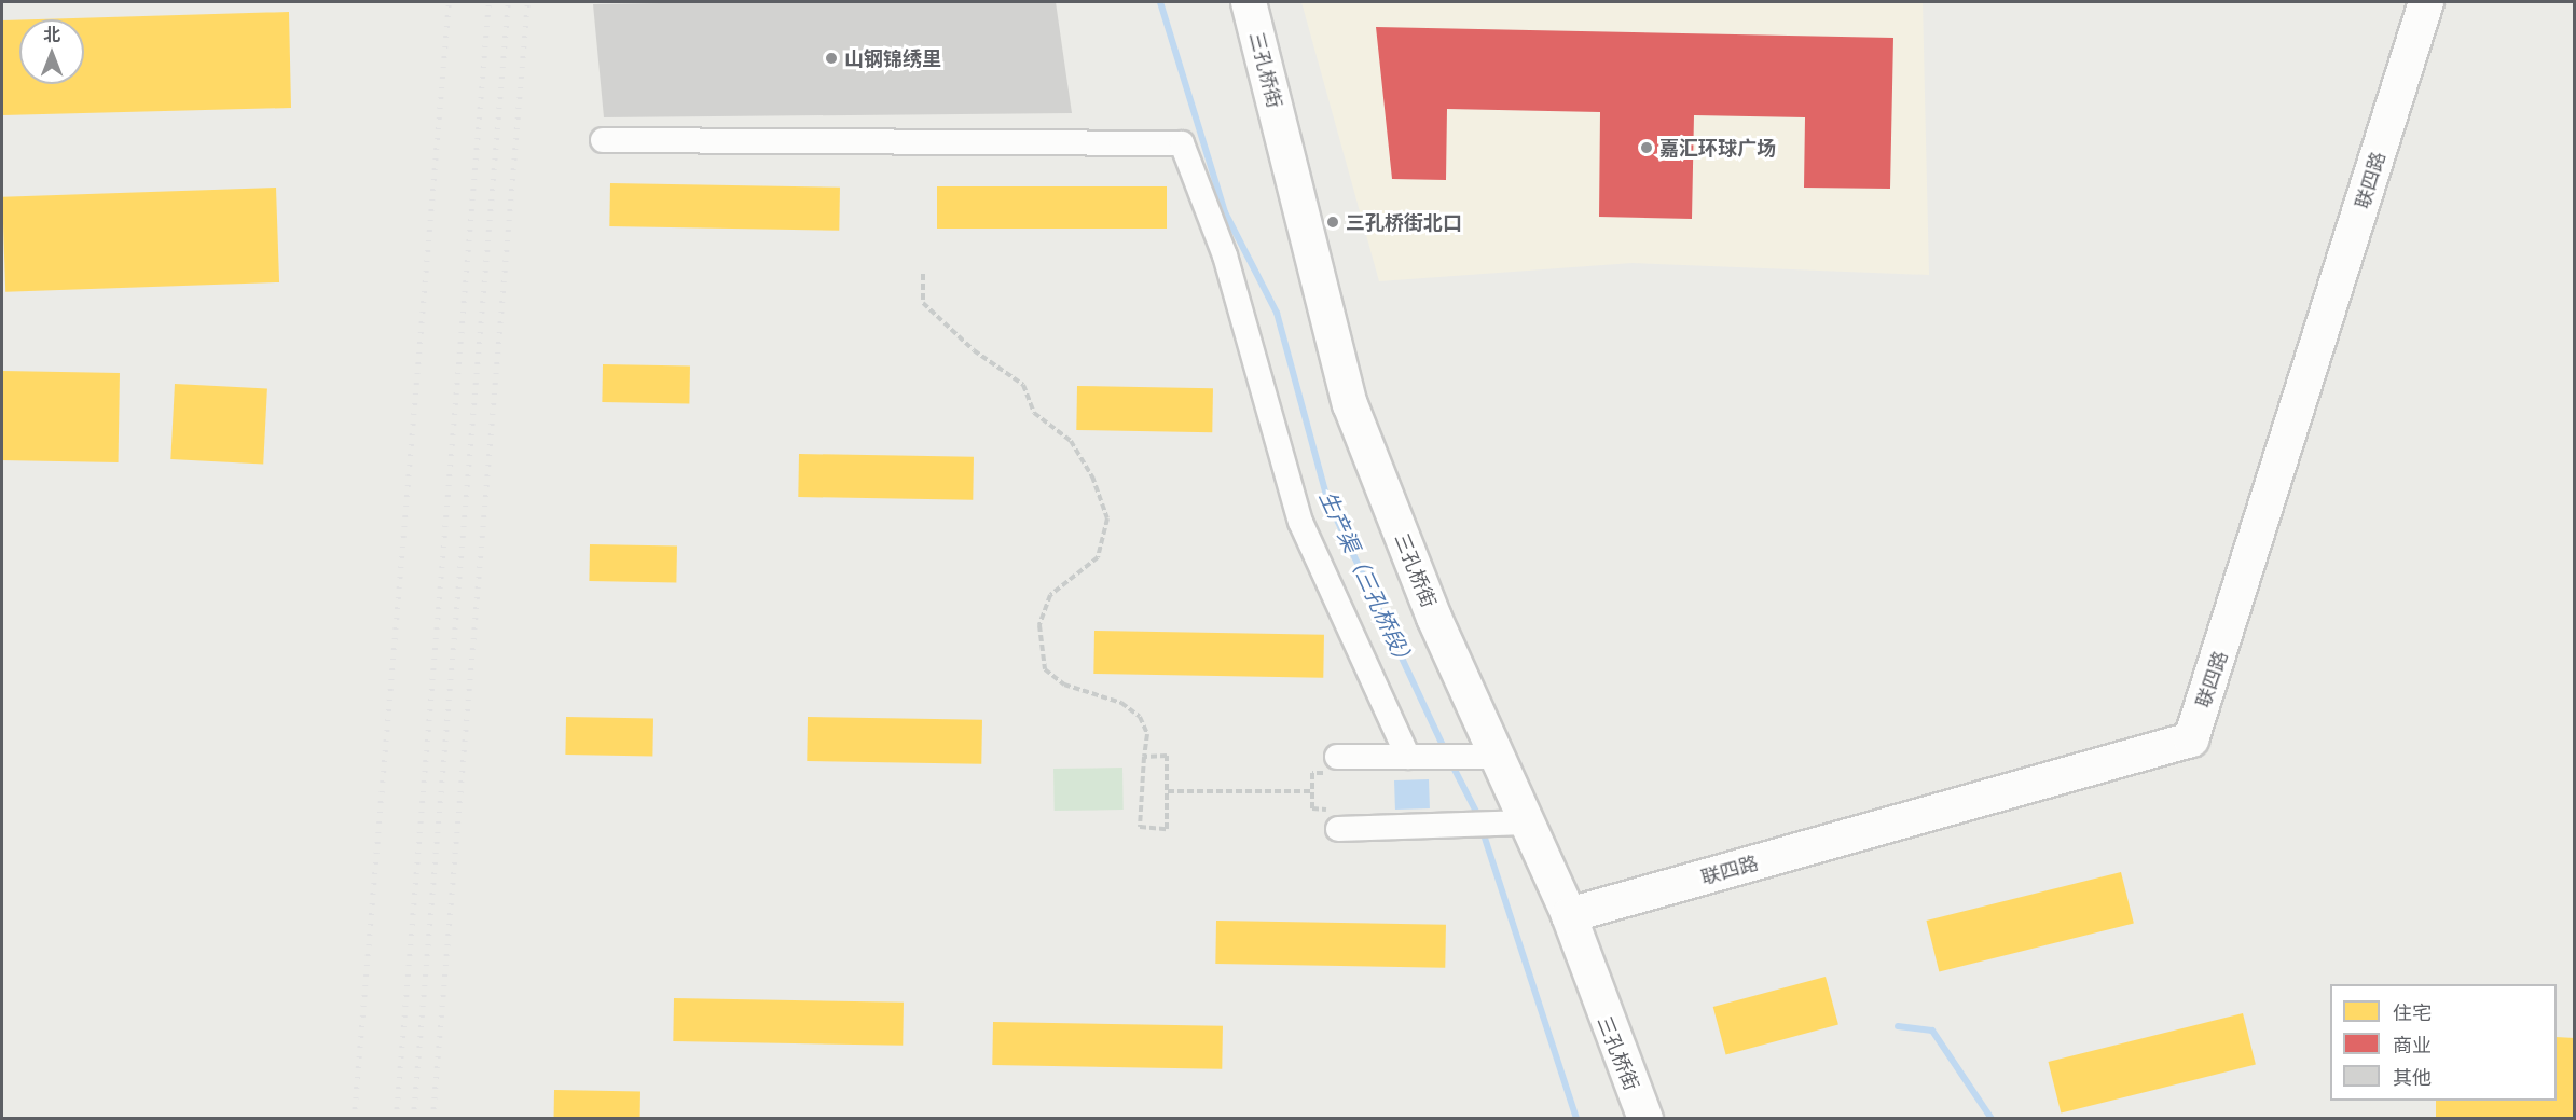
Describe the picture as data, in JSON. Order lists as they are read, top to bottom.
{
  "streets": {
    "main road": ["三孔桥街", "联四路"]
  },
  "crossings": [
    ["三孔桥街", "联四路"]
  ],
  "water": ["生产渠（三孔桥段）"],
  "places": ["山钢锦绣里", "嘉汇环球广场", "三孔桥街北口"],
  "legend": ["住宅", "商业", "其他"],
  "north": "top"
}
